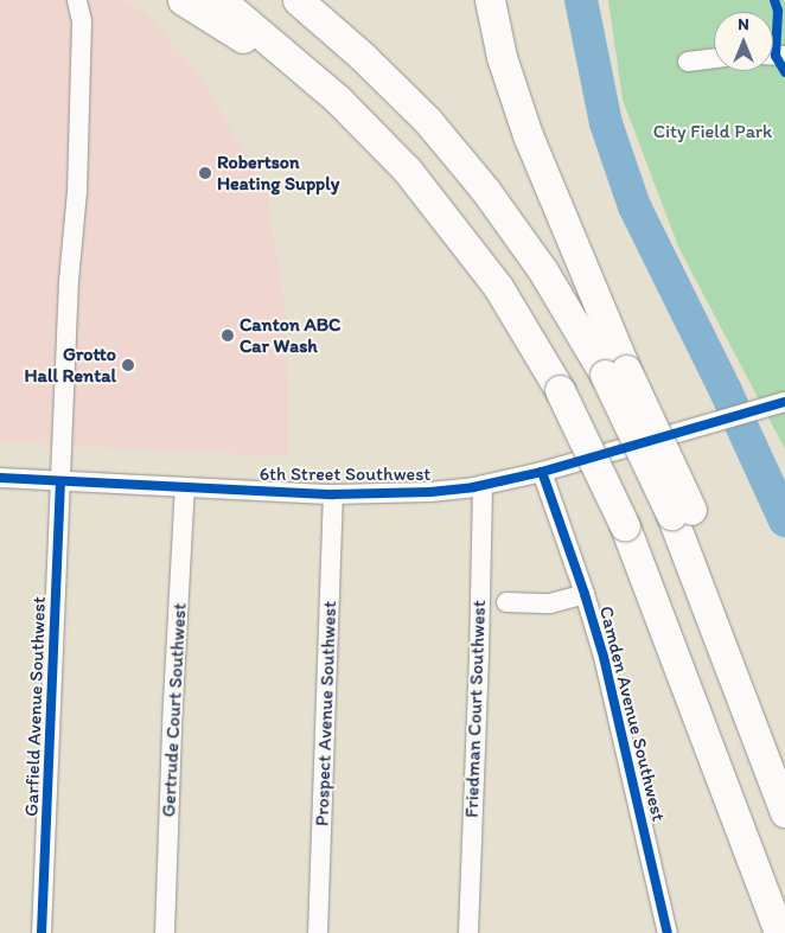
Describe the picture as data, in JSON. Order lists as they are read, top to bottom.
{
  "streets": {
    "street": [
      "6th Street Southwest",
      "Garfield Avenue Southwest",
      "Friedman Court Southwest",
      "Gertrude Court Southwest",
      "Prospect Avenue Southwest",
      "Camden Avenue Southwest"
    ]
  },
  "crossings": [
    ["6th Street Southwest", "Garfield Avenue Southwest"],
    ["6th Street Southwest", "Friedman Court Southwest"],
    ["6th Street Southwest", "Gertrude Court Southwest"],
    ["6th Street Southwest", "Prospect Avenue Southwest"],
    ["6th Street Southwest", "Camden Avenue Southwest"]
  ],
  "parks": ["City Field Park"],
  "places": ["Robertson Heating Supply", "Canton ABC Car Wash", "Grotto Hall Rental"],
  "north": "top"
}
